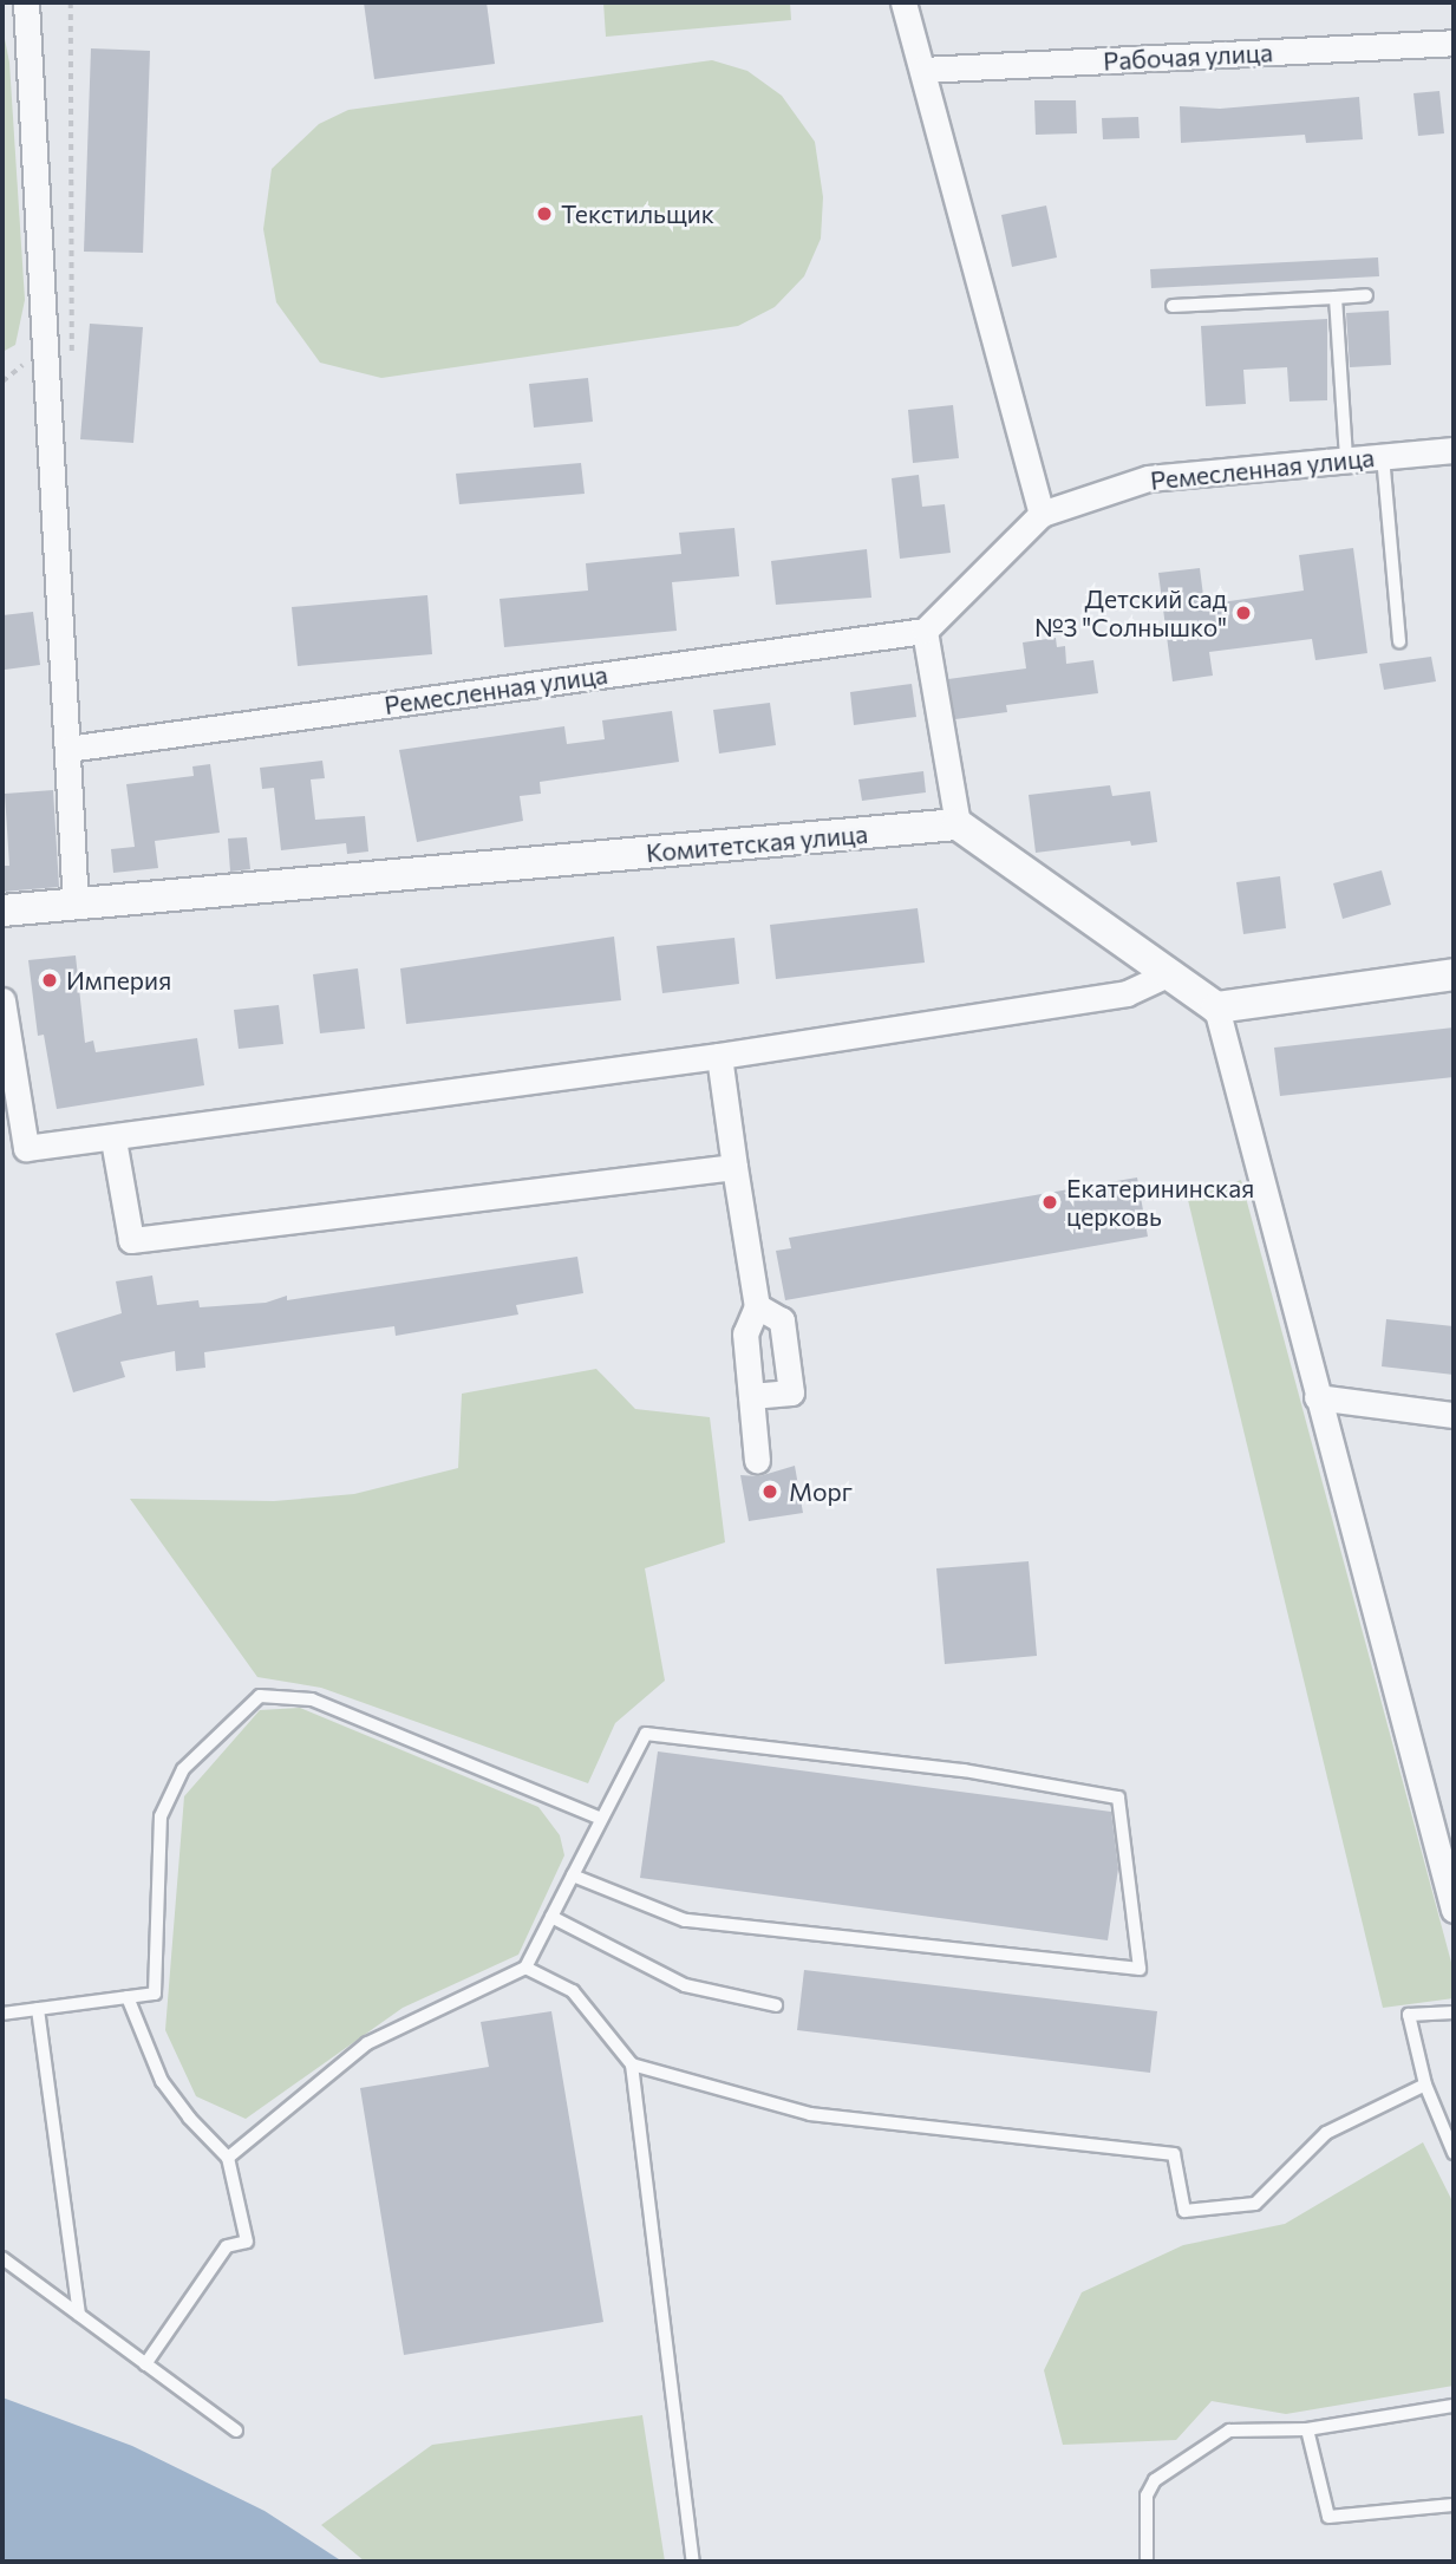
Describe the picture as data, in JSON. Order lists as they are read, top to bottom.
{
  "streets": {
    "street": ["Рабочая улица", "Ремесленная улица", "Комитетская улица"]
  },
  "places": [
    "Текстильщик",
    "Детский сад №3 \"Солнышко\"",
    "Империя",
    "Екатерининская церковь",
    "Морг"
  ]
}
